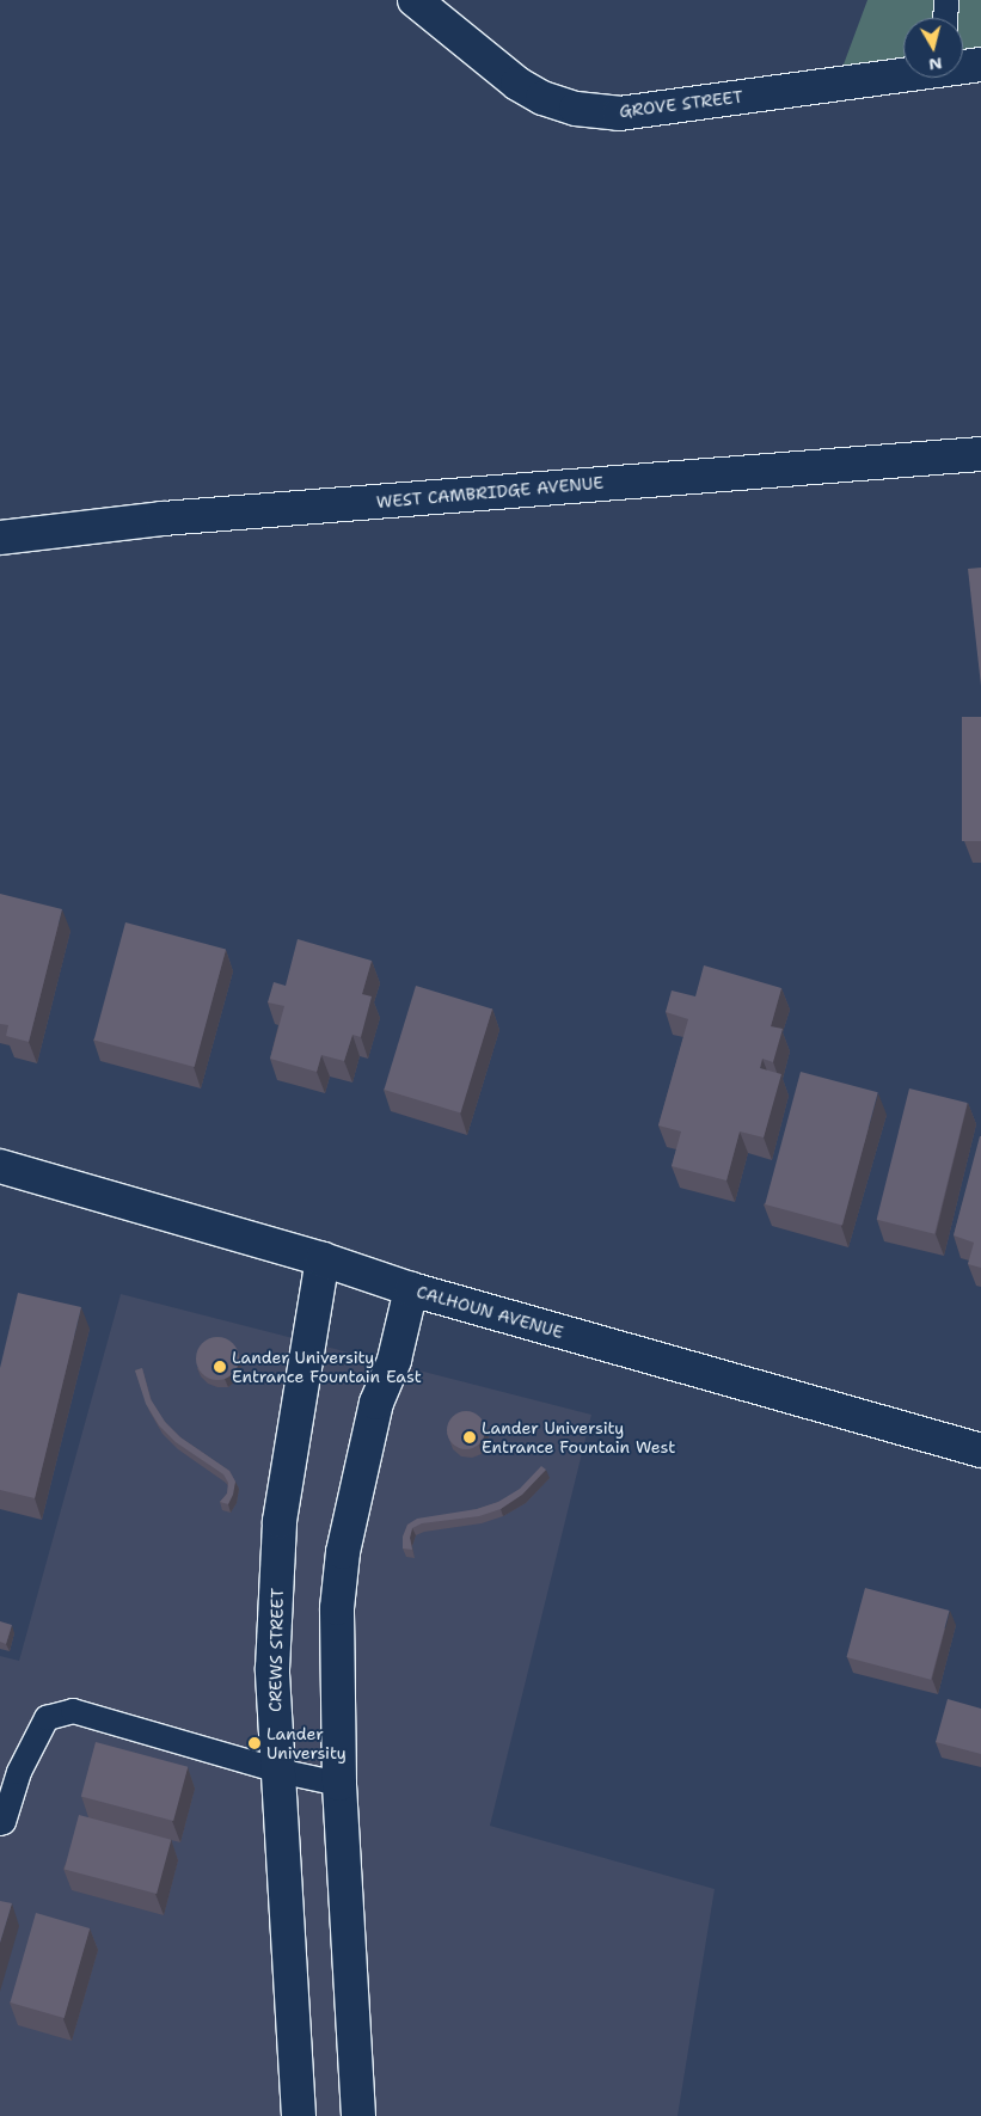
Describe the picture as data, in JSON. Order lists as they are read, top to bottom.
{
  "streets": {
    "street": [
      "GROVE STREET",
      "WEST CAMBRIDGE AVENUE",
      "CALHOUN AVENUE",
      "CREWS STREET"
    ]
  },
  "crossings": [
    ["CALHOUN AVENUE", "CREWS STREET"]
  ],
  "places": ["Lander University Entrance Fountain East", "Lander University Entrance Fountain West", "Lander University"],
  "north": "bottom"
}
